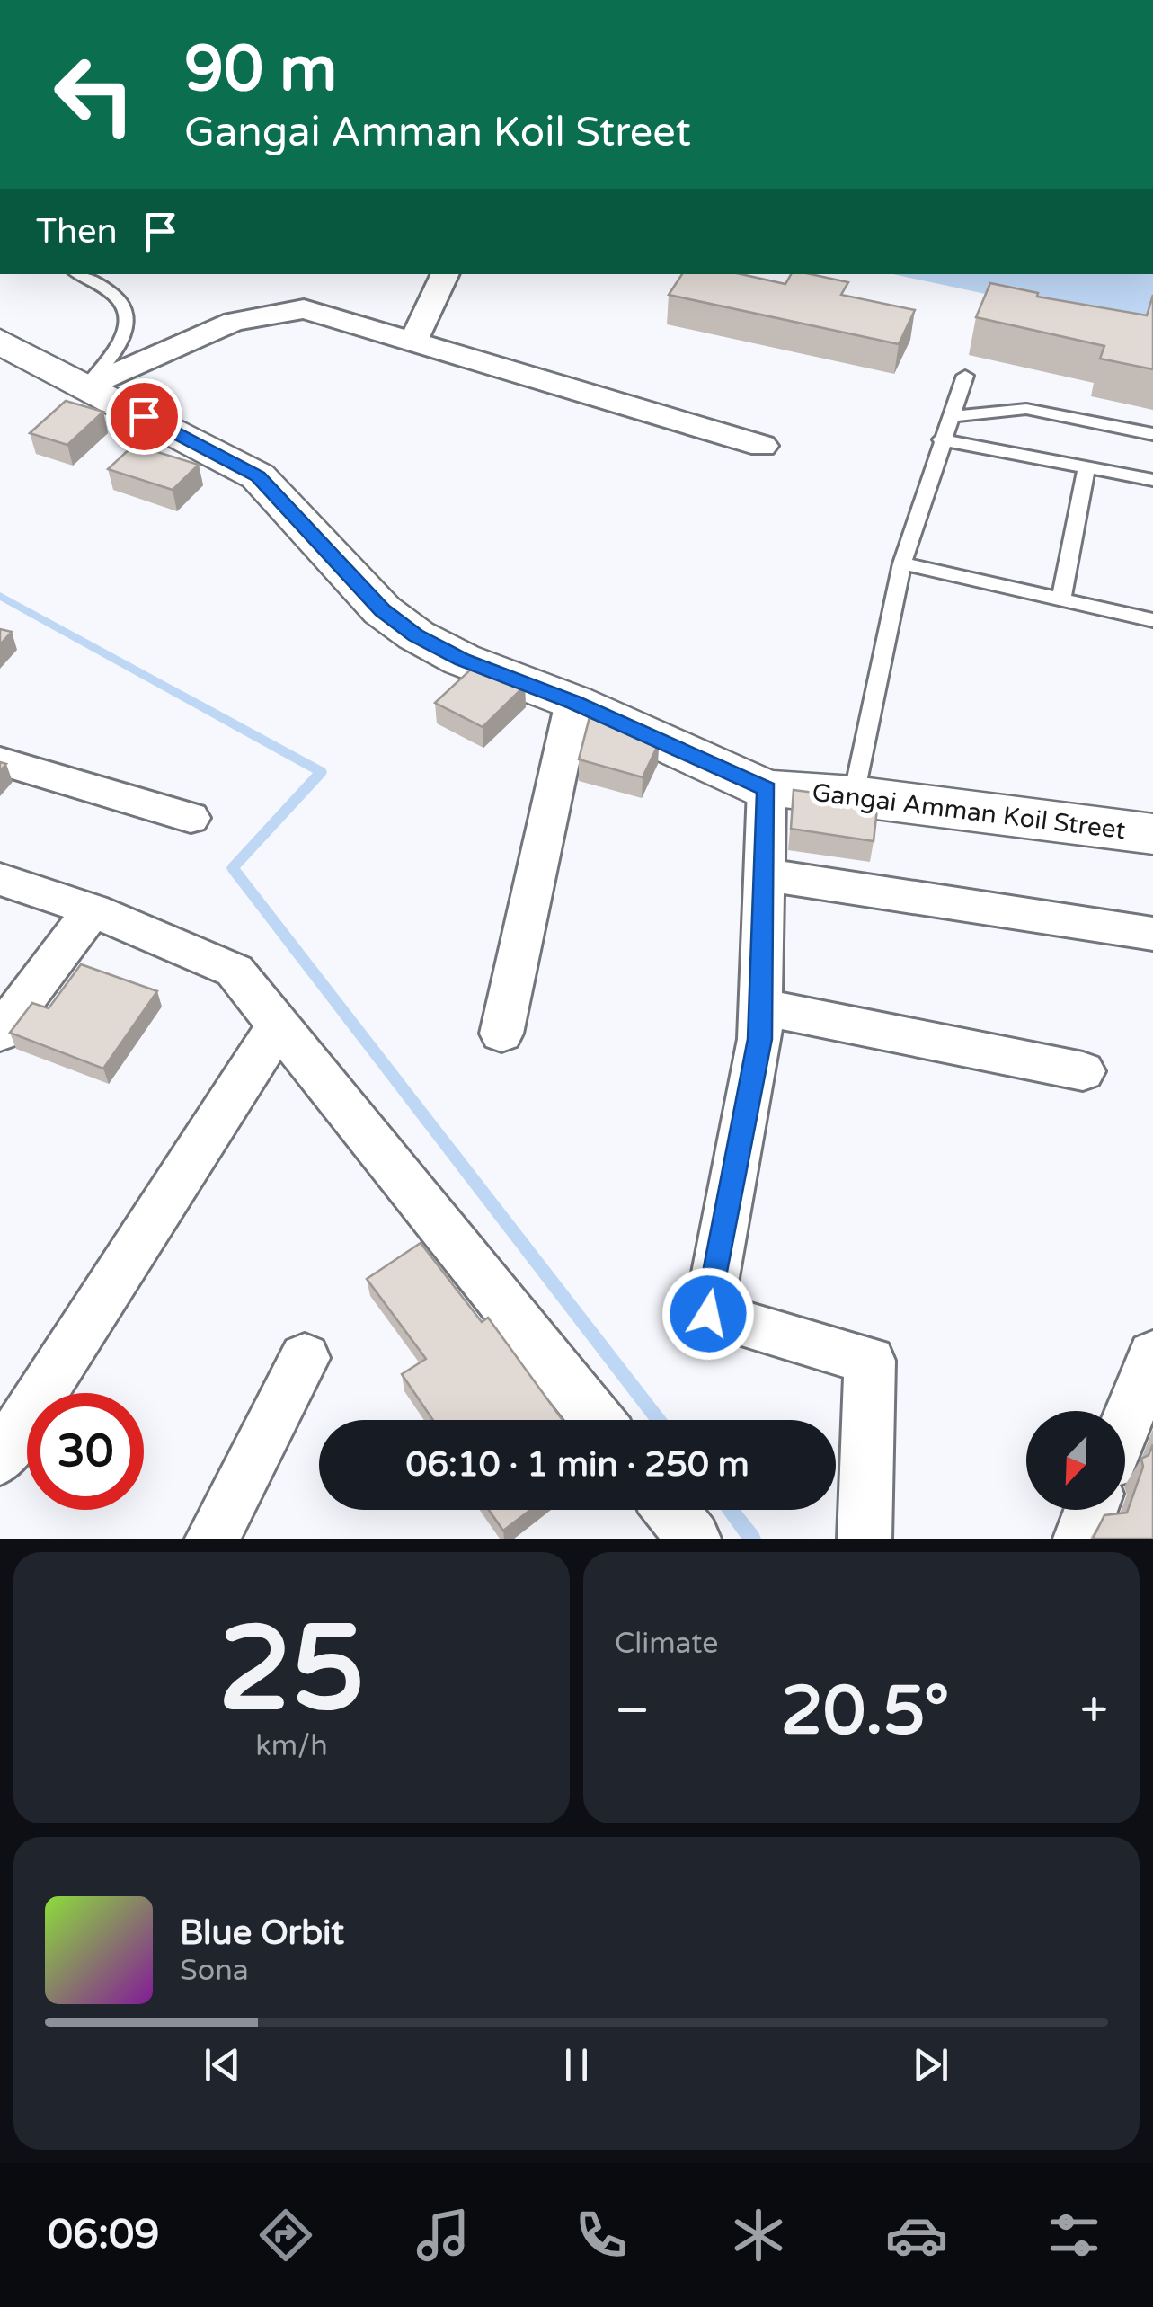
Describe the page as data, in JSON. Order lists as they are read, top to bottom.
{
  "streets": {
    "street": ["Gangai Amman Koil Street"]
  },
  "north": "bottom left",
  "page": {
    "turn": ["90 m", "Gangai Amman Koil Street"],
    "then": "Then",
    "limit": "30",
    "trip": "06:10 · 1 min · 250 m",
    "tile": [
      ["25", "km/h"],
      "Climate"
    ],
    "heat": ["−", "20.5°", "+"],
    "song": ["Blue Orbit", "Sona"],
    "tabs": "06:09"
  }
}
